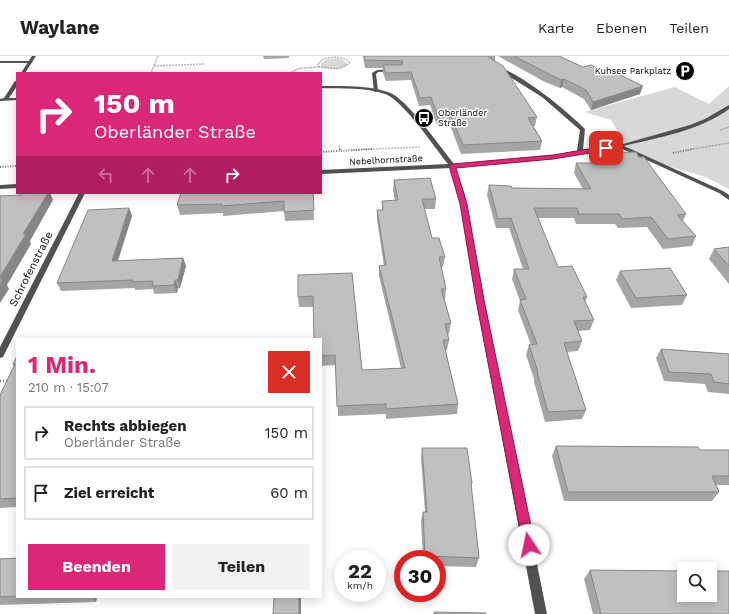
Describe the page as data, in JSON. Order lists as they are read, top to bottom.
{
  "streets": {
    "street": ["Nebelhornstraße", "Schrofenstraße"]
  },
  "places": {
    "parking": ["Kuhsee Parkplatz"],
    "bus stop": ["Oberländer Straße"]
  },
  "page": {
    "header": "Waylane",
    "nav": ["Karte", "Ebenen", "Teilen"],
    "turn": ["150 m", "Oberländer Straße"],
    "heading": ["1 Min.", "210 m · 15:07"],
    "list": [
      {
        "name": "Rechts abbiegen",
        "note": "Oberländer Straße",
        "value": "150 m"
      },
      {
        "name": "Ziel erreicht",
        "value": "60 m"
      }
    ],
    "buttons": ["Beenden", "Teilen"],
    "speed": "22 km/h",
    "limit": "30"
  }
}
